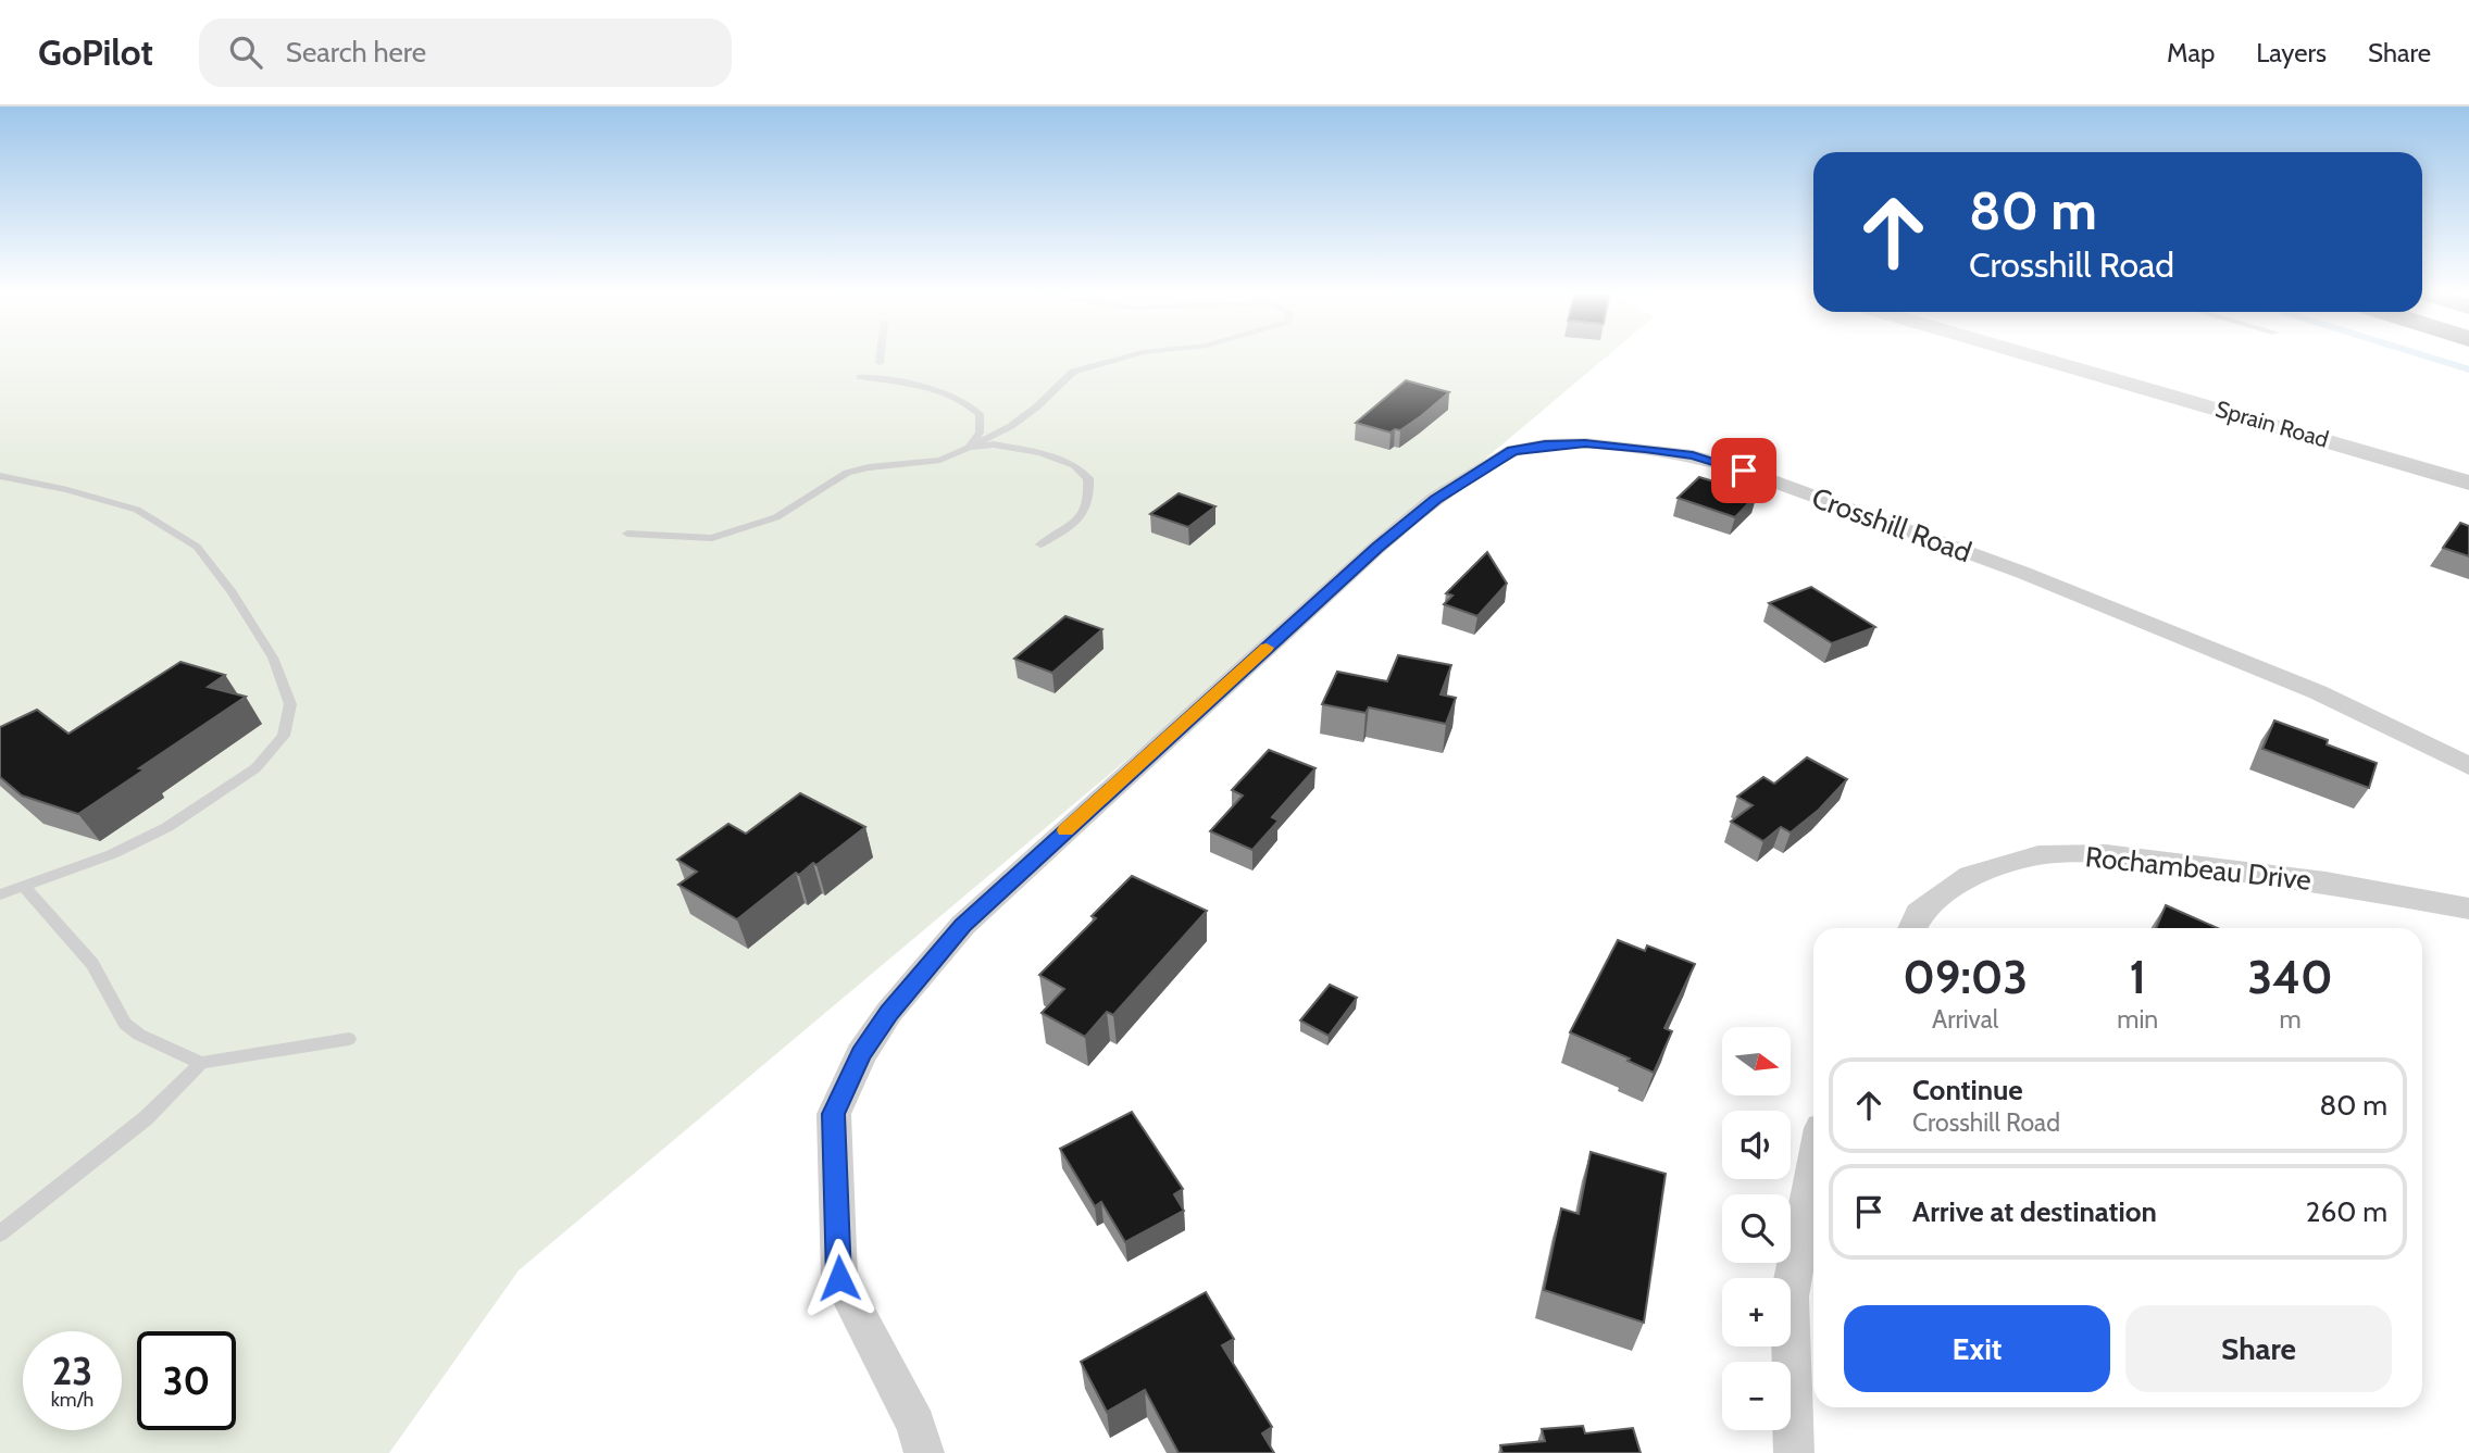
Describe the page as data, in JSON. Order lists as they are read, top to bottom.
{
  "streets": {
    "street": ["Sprain Road", "Crosshill Road", "Rochambeau Drive"]
  },
  "north": "right",
  "page": {
    "header": "GoPilot",
    "search": "Search here",
    "nav": ["Map", "Layers", "Share"],
    "turn": ["80 m", "Crosshill Road"],
    "eta": [
      "09:03",
      "Arrival",
      "1",
      "min",
      "340",
      "m"
    ],
    "map_buttons": ["+", "−"],
    "list": [
      {
        "name": "Continue",
        "note": "Crosshill Road",
        "value": "80 m"
      },
      {
        "name": "Arrive at destination",
        "value": "260 m"
      }
    ],
    "buttons": ["Exit", "Share"],
    "speed": "23 km/h",
    "limit": "30"
  }
}
